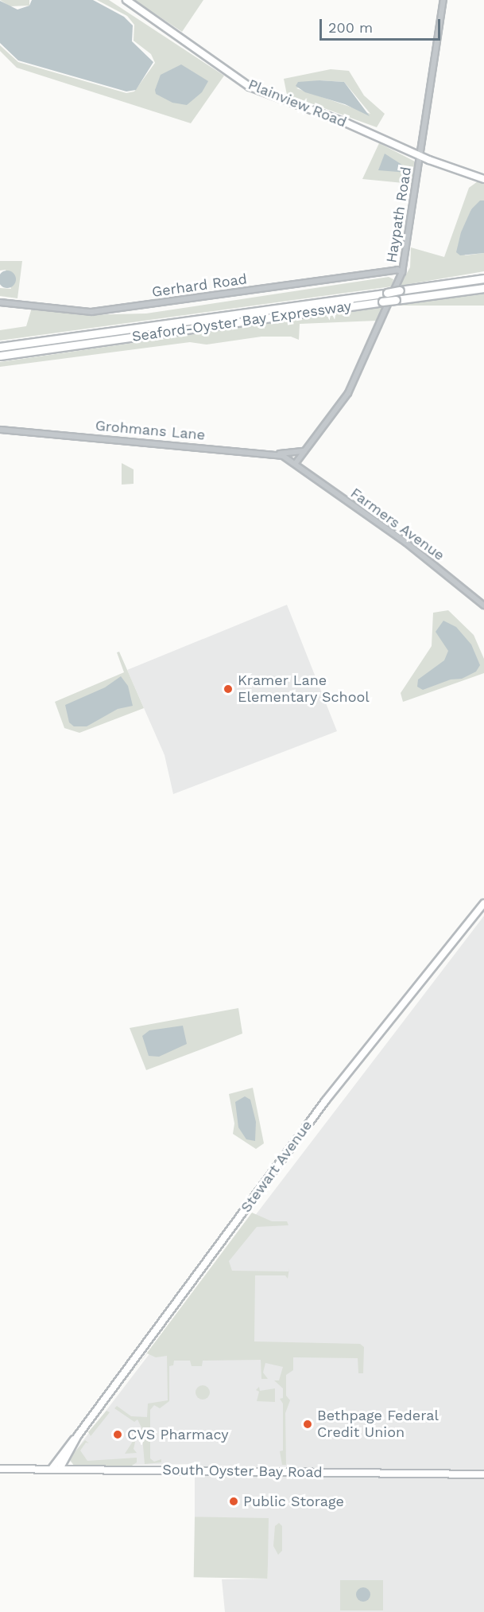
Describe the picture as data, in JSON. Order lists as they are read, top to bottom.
{
  "streets": {
    "highway": ["Seaford-Oyster Bay Expressway"],
    "main road": ["Plainview Road", "Stewart Avenue", "South Oyster Bay Road"],
    "street": [
      "Haypath Road",
      "Gerhard Road",
      "Grohmans Lane",
      "Farmers Avenue"
    ]
  },
  "crossings": [
    ["Plainview Road", "Haypath Road"],
    ["Haypath Road", "Gerhard Road"],
    ["Haypath Road", "Grohmans Lane"],
    ["Haypath Road", "Farmers Avenue"],
    ["Grohmans Lane", "Farmers Avenue"],
    ["Stewart Avenue", "South Oyster Bay Road"]
  ],
  "places": [
    "Kramer Lane Elementary School",
    "Bethpage Federal Credit Union",
    "CVS Pharmacy",
    "Public Storage"
  ],
  "scale_bar": "200 m"
}
